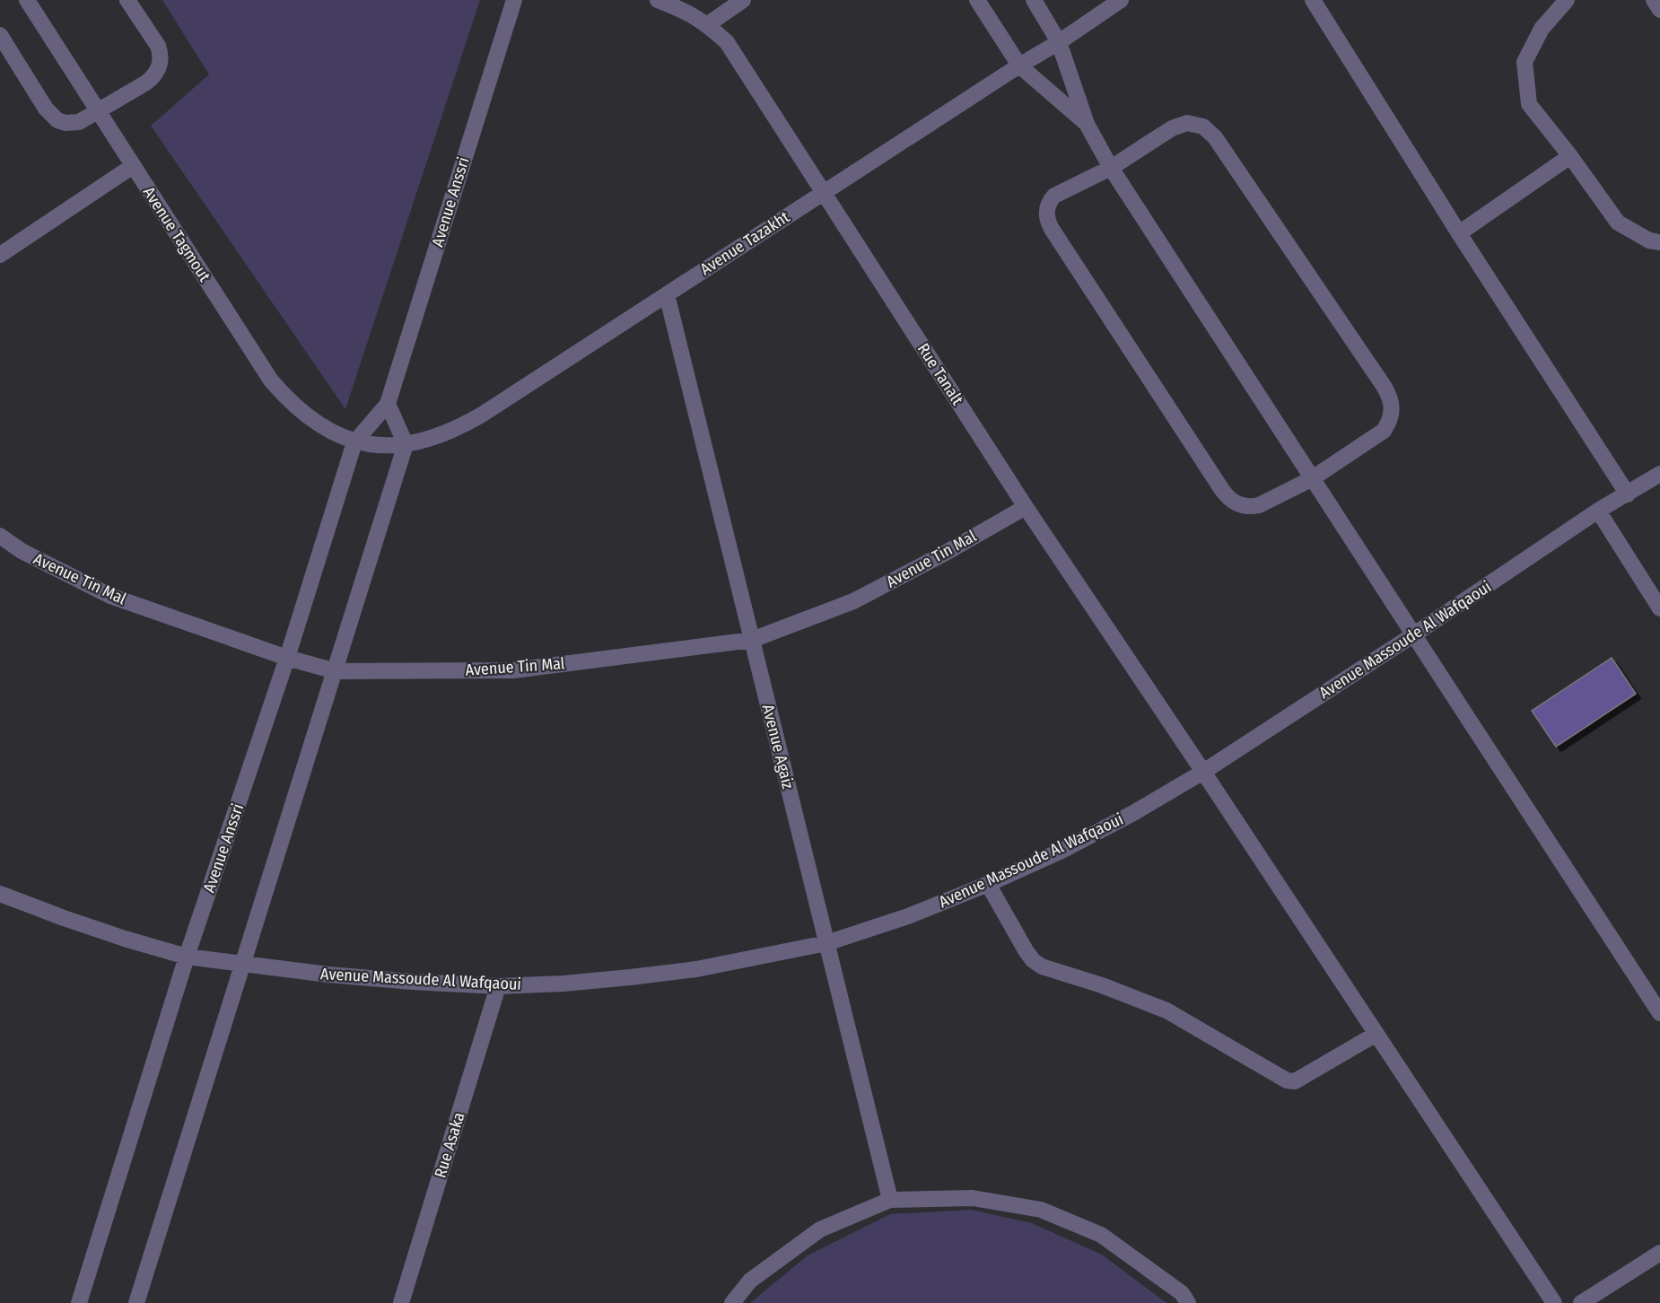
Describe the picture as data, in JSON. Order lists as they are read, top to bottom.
{
  "streets": {
    "street": [
      "Avenue Anssri",
      "Avenue Tagmout",
      "Avenue Tazakht",
      "Rue Tanalt",
      "Avenue Tin Mal",
      "Avenue Massoude Al Wafqaoui",
      "Avenue Agaiz",
      "Rue Asaka"
    ]
  },
  "crossings": [
    ["Avenue Anssri", "Avenue Tagmout"],
    ["Avenue Anssri", "Avenue Tazakht"],
    ["Avenue Anssri", "Avenue Tin Mal"],
    ["Avenue Anssri", "Avenue Massoude Al Wafqaoui"],
    ["Avenue Tagmout", "Avenue Tazakht"],
    ["Avenue Tazakht", "Rue Tanalt"],
    ["Avenue Tazakht", "Avenue Agaiz"],
    ["Rue Tanalt", "Avenue Tin Mal"],
    ["Rue Tanalt", "Avenue Massoude Al Wafqaoui"],
    ["Avenue Tin Mal", "Avenue Agaiz"],
    ["Avenue Massoude Al Wafqaoui", "Avenue Agaiz"],
    ["Avenue Massoude Al Wafqaoui", "Rue Asaka"]
  ]
}
